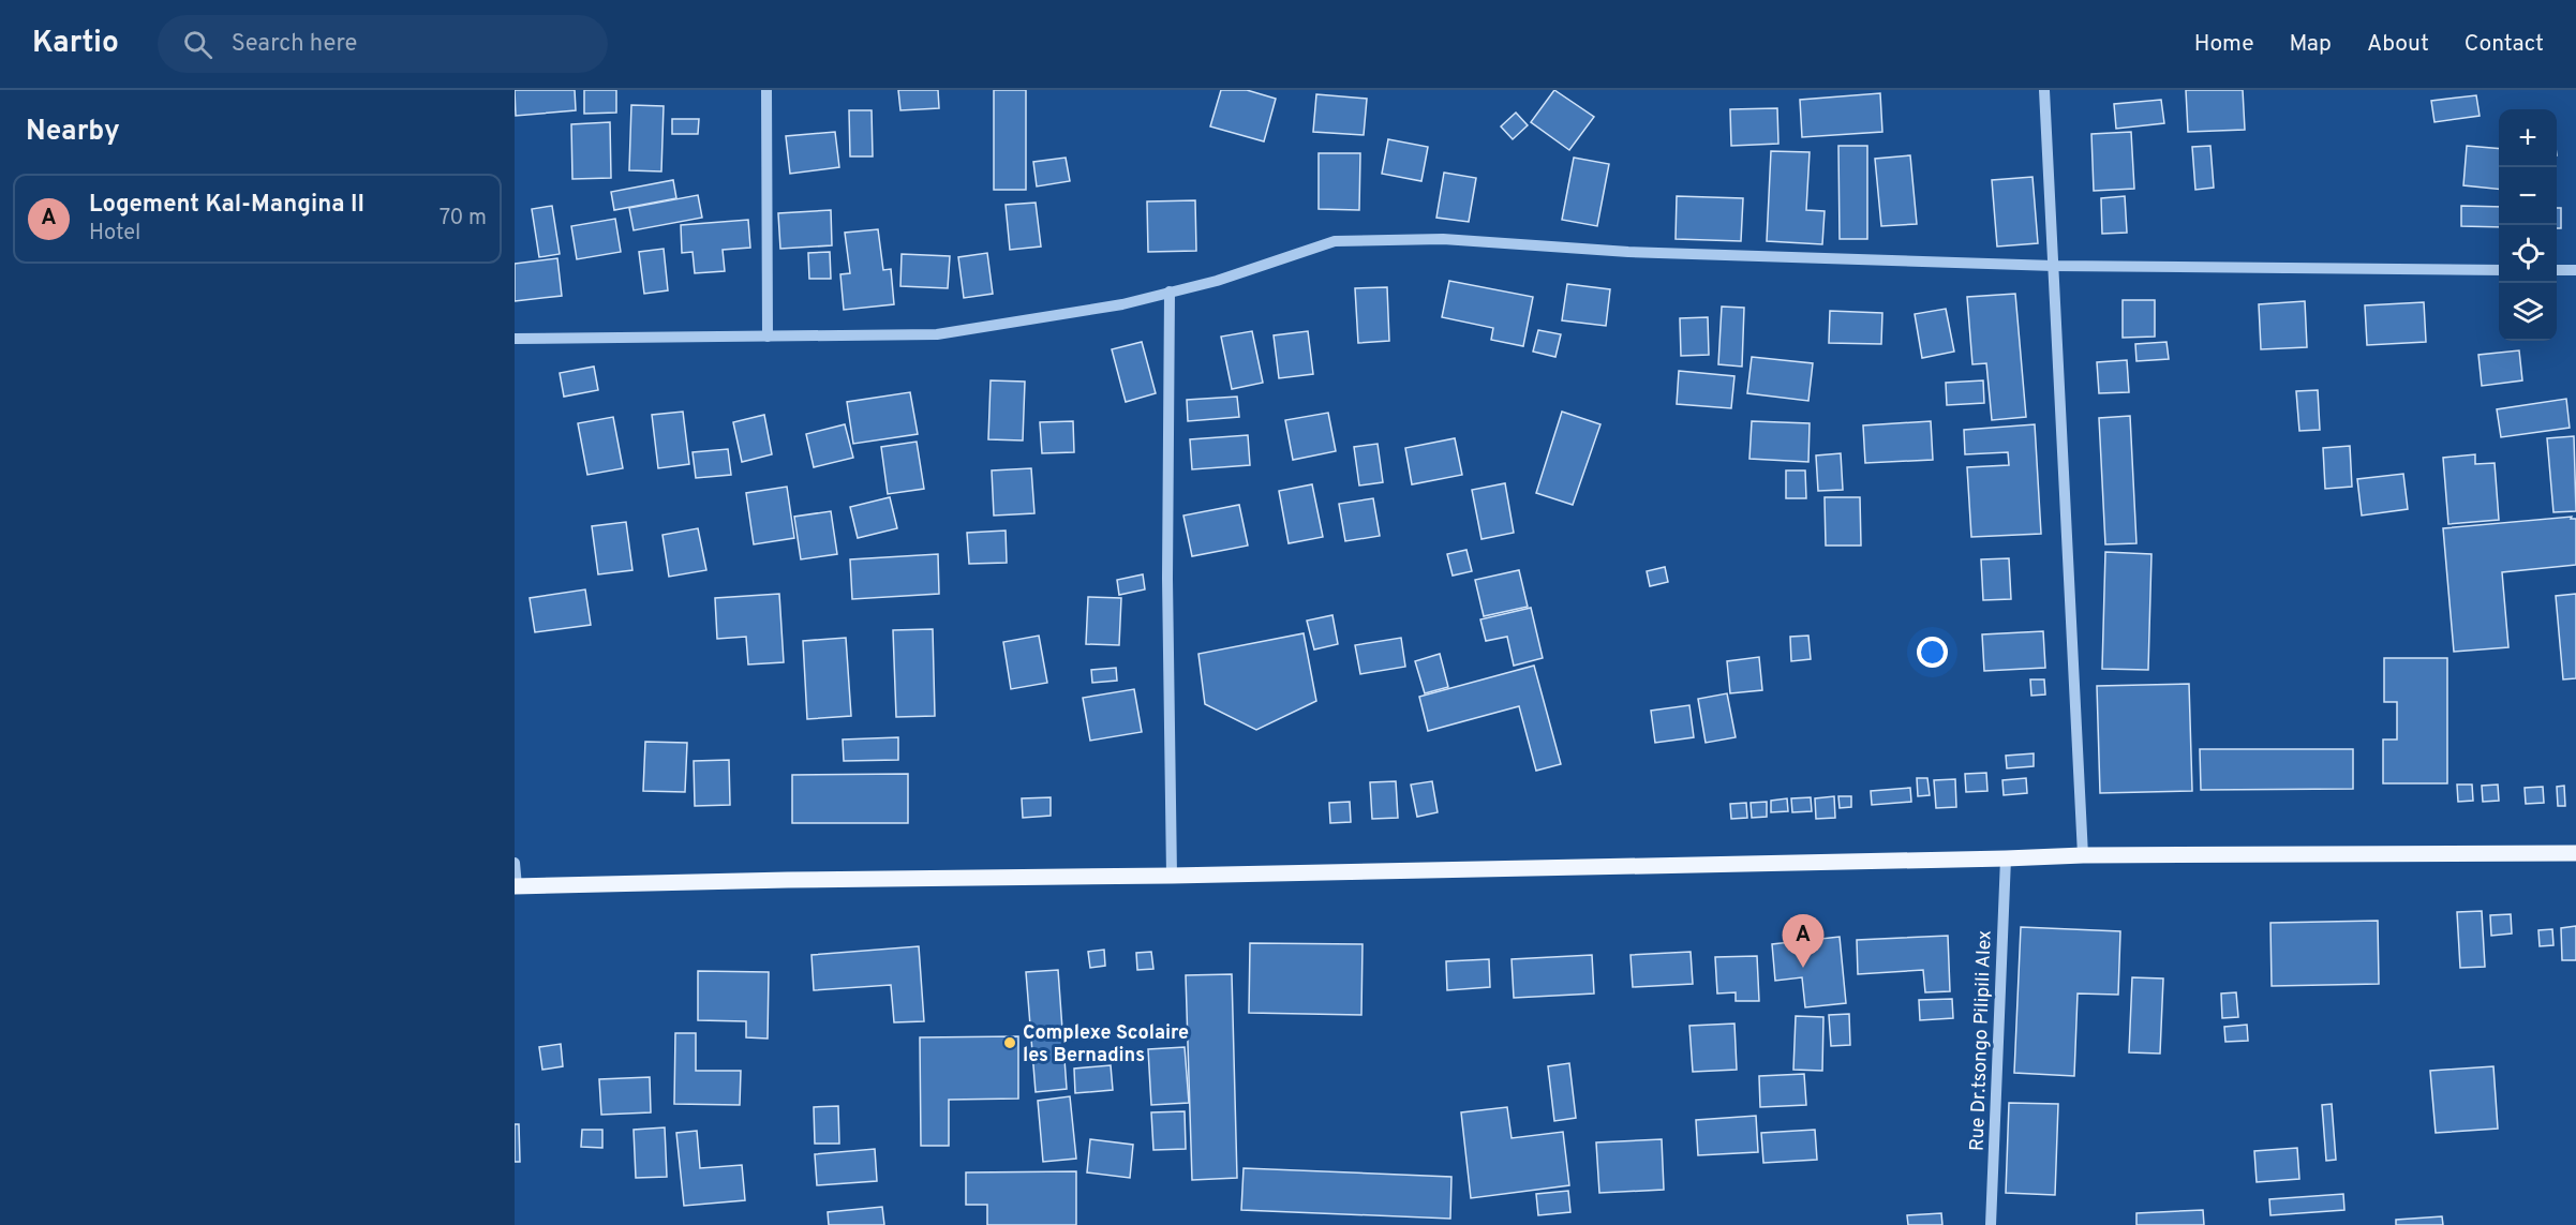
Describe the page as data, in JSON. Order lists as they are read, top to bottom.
{
  "streets": {
    "street": ["Rue Dr.tsongo Pilipili Alex"]
  },
  "places": ["Complexe Scolaire les Bernadins"],
  "page": {
    "header": "Kartio",
    "search": "Search here",
    "nav": [
      "Home",
      "Map",
      "About",
      "Contact"
    ],
    "heading": "Nearby",
    "map_buttons": ["+", "−"],
    "list": [
      {
        "mark": "A",
        "name": "Logement Kal-Mangina II",
        "note": "Hotel",
        "value": "70 m"
      }
    ],
    "pins": "A"
  }
}
